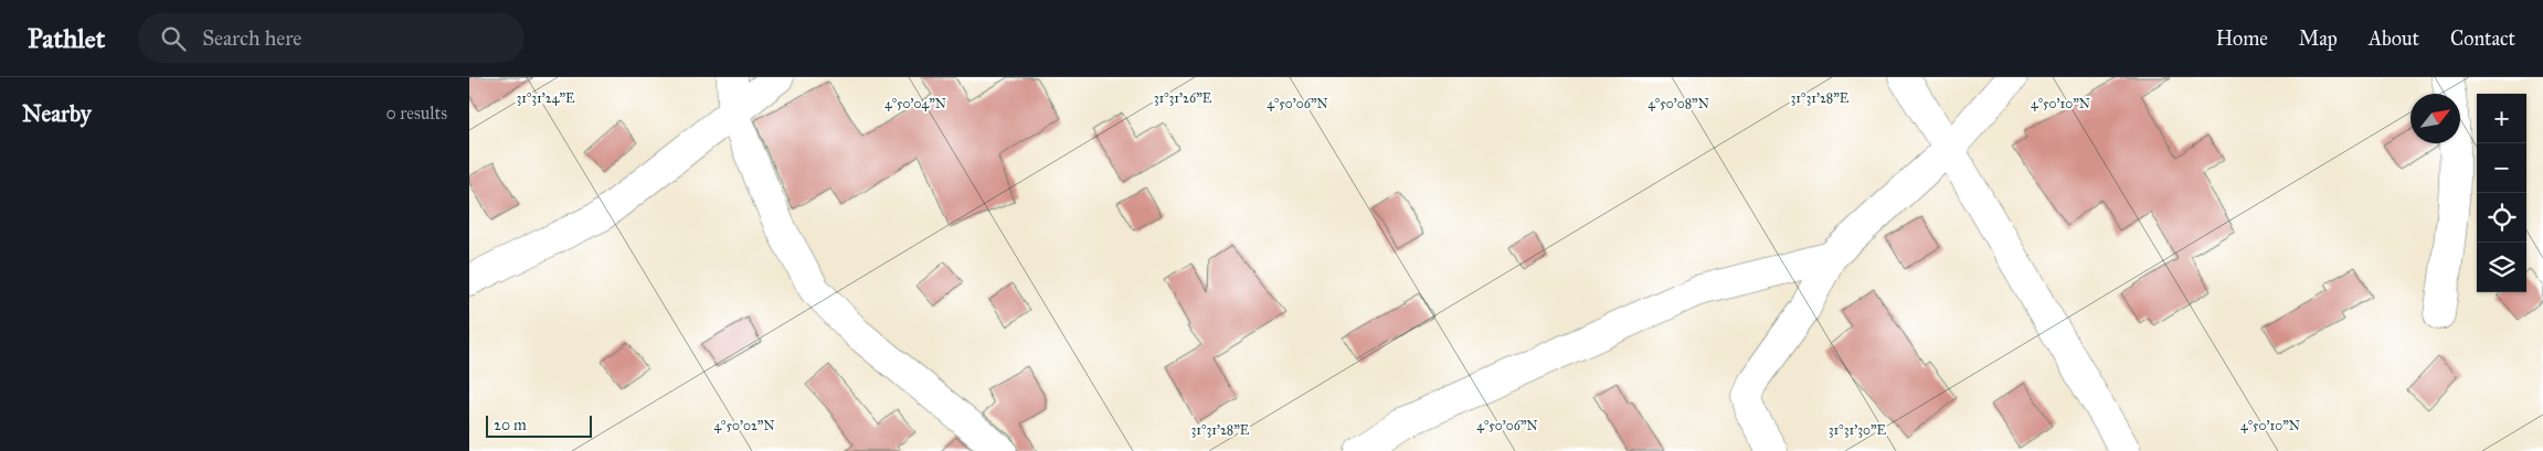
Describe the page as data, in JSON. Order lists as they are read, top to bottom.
{
  "scale_bar": "20 m",
  "north": "top right",
  "page": {
    "header": "Pathlet",
    "search": "Search here",
    "nav": [
      "Home",
      "Map",
      "About",
      "Contact"
    ],
    "heading": ["Nearby", "0 results"],
    "map_buttons": ["+", "−"],
    "scale": "20 m"
  },
  "coordinates": [
    "31°31'26\"E",
    "31°31'24\"E",
    "31°31'28\"E",
    "4°50'08\"N",
    "4°50'04\"N",
    "4°50'06\"N",
    "4°50'10\"N",
    "4°50'02\"N",
    "31°31'30\"E"
  ]
}
